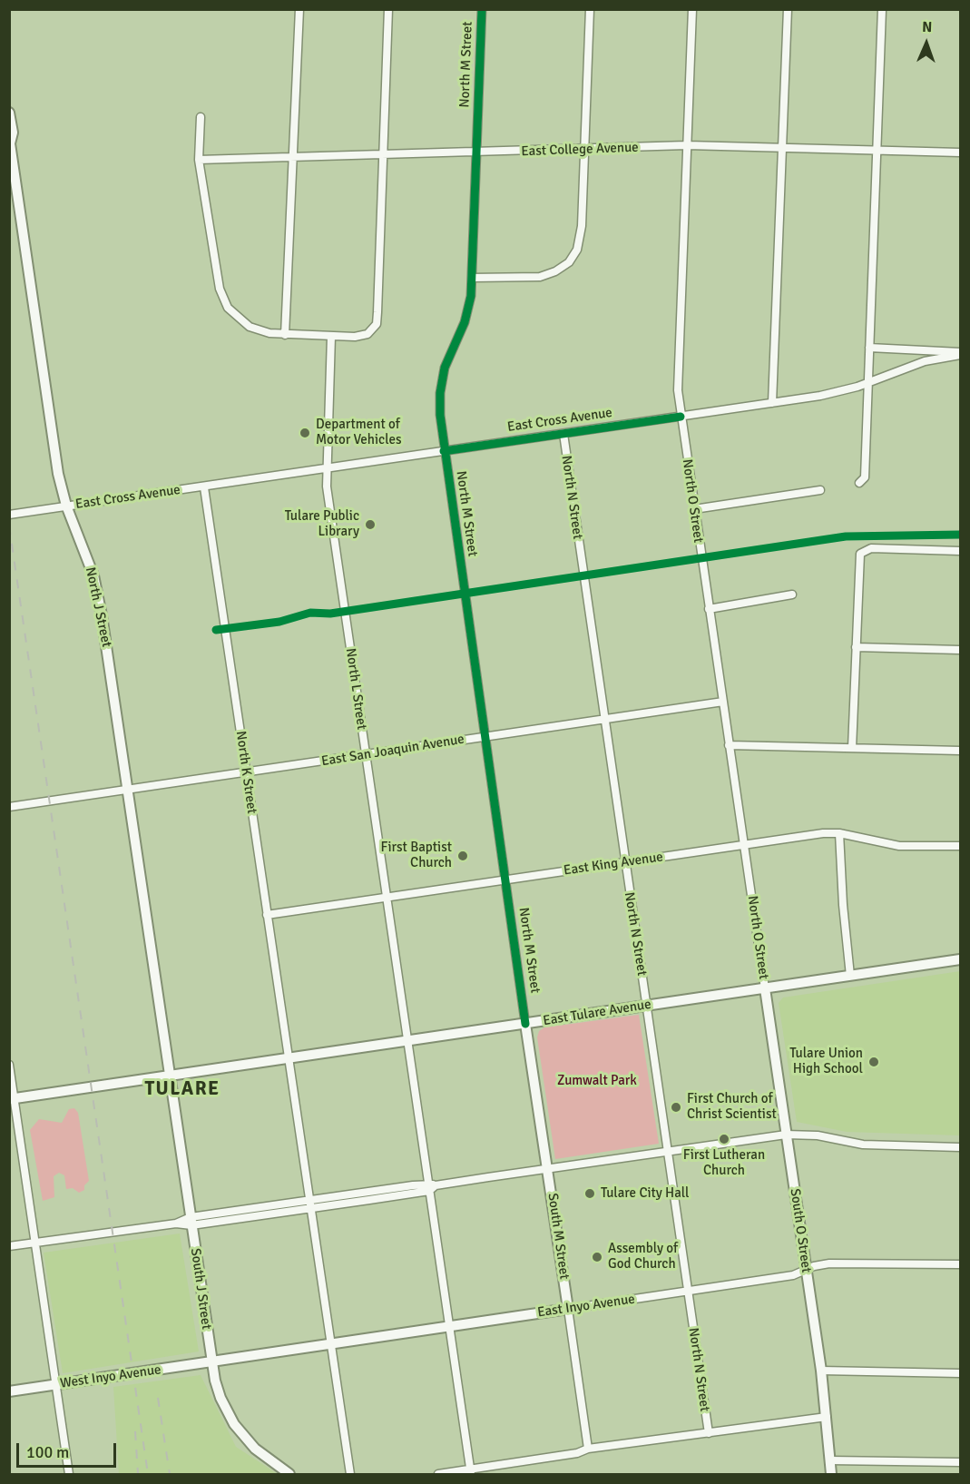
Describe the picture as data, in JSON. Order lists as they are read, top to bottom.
{
  "streets": {
    "main road": [
      "North J Street",
      "East Tulare Avenue",
      "South O Street",
      "South M Street",
      "South J Street",
      "East Inyo Avenue",
      "West Inyo Avenue"
    ],
    "street": [
      "North M Street",
      "East College Avenue",
      "East Cross Avenue",
      "North N Street",
      "North O Street",
      "North L Street",
      "East San Joaquin Avenue",
      "North K Street",
      "East King Avenue"
    ]
  },
  "crossings": [
    ["North M Street", "East College Avenue"],
    ["North M Street", "East Cross Avenue"],
    ["North M Street", "East San Joaquin Avenue"],
    ["North M Street", "East King Avenue"],
    ["North M Street", "East Tulare Avenue"],
    ["North M Street", "South M Street"],
    ["East College Avenue", "North O Street"],
    ["East Cross Avenue", "North N Street"],
    ["East Cross Avenue", "North O Street"],
    ["East Cross Avenue", "North J Street"],
    ["East Cross Avenue", "North L Street"],
    ["East Cross Avenue", "North K Street"],
    ["North N Street", "East San Joaquin Avenue"],
    ["North N Street", "East King Avenue"],
    ["North N Street", "East Tulare Avenue"],
    ["North N Street", "East Inyo Avenue"],
    ["North O Street", "East San Joaquin Avenue"],
    ["North O Street", "East King Avenue"],
    ["North O Street", "East Tulare Avenue"],
    ["North O Street", "South O Street"],
    ["North J Street", "East San Joaquin Avenue"],
    ["North J Street", "East Tulare Avenue"],
    ["North J Street", "South J Street"],
    ["North L Street", "East San Joaquin Avenue"],
    ["North L Street", "East King Avenue"],
    ["North L Street", "East Tulare Avenue"],
    ["North L Street", "East Inyo Avenue"],
    ["East San Joaquin Avenue", "North K Street"],
    ["North K Street", "East King Avenue"],
    ["North K Street", "East Tulare Avenue"],
    ["North K Street", "East Inyo Avenue"],
    ["East Tulare Avenue", "South O Street"],
    ["East Tulare Avenue", "South M Street"],
    ["East Tulare Avenue", "South J Street"],
    ["South O Street", "East Inyo Avenue"],
    ["South M Street", "East Inyo Avenue"],
    ["South J Street", "East Inyo Avenue"],
    ["South J Street", "West Inyo Avenue"],
    ["East Inyo Avenue", "West Inyo Avenue"]
  ],
  "districts": ["TULARE"],
  "parks": ["Zumwalt Park"],
  "places": [
    "Department of Motor Vehicles",
    "Tulare Public Library",
    "First Baptist Church",
    "Tulare Union High School",
    "First Church of Christ Scientist",
    "First Lutheran Church",
    "Tulare City Hall",
    "Assembly of God Church"
  ],
  "scale_bar": "100 m",
  "north": "top"
}
